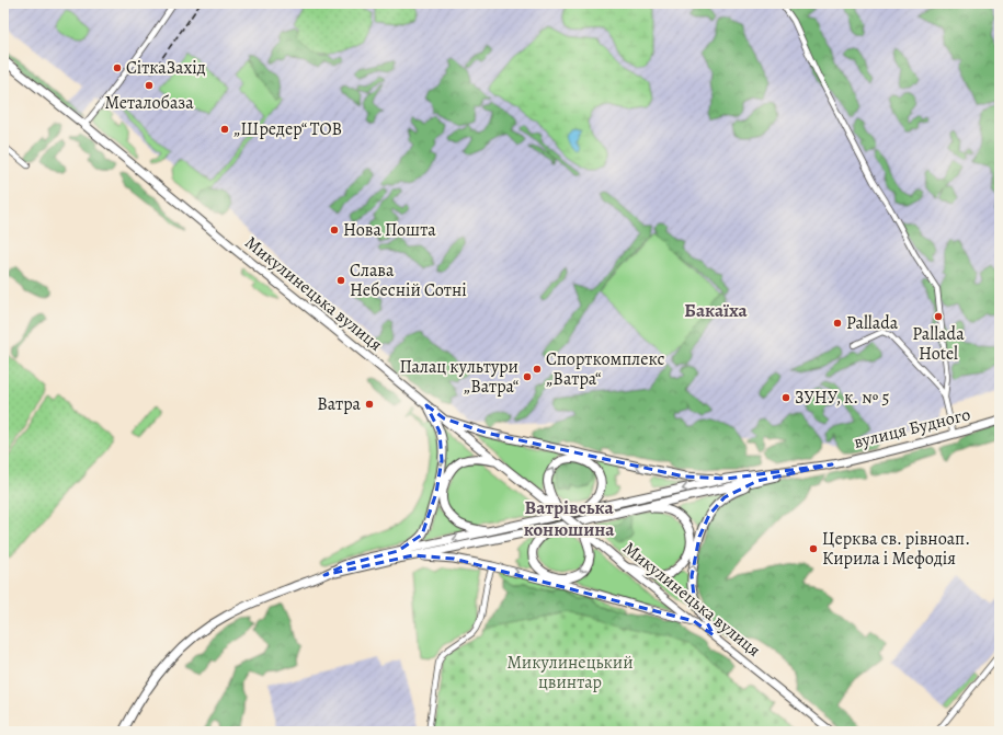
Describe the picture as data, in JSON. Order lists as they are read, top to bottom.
{
  "streets": {
    "highway": ["Микулинецька вулиця", "вулиця Будного"]
  },
  "districts": ["Бакаїха", "Ватрівська конюшина"],
  "parks": ["Микулинецький цвинтар"],
  "places": [
    "СіткаЗахід",
    "Металобаза",
    "„Шредер“ ТОВ",
    "Нова Пошта",
    "Слава Небесній Сотні",
    "Pallada Hotel",
    "Pallada",
    "Спорткомплекс „Ватра“",
    "Палац культури „Ватра“",
    "ЗУНУ, к. № 5",
    "Ватра",
    "Церква св. рівноап. Кирила і Мефодія"
  ]
}
